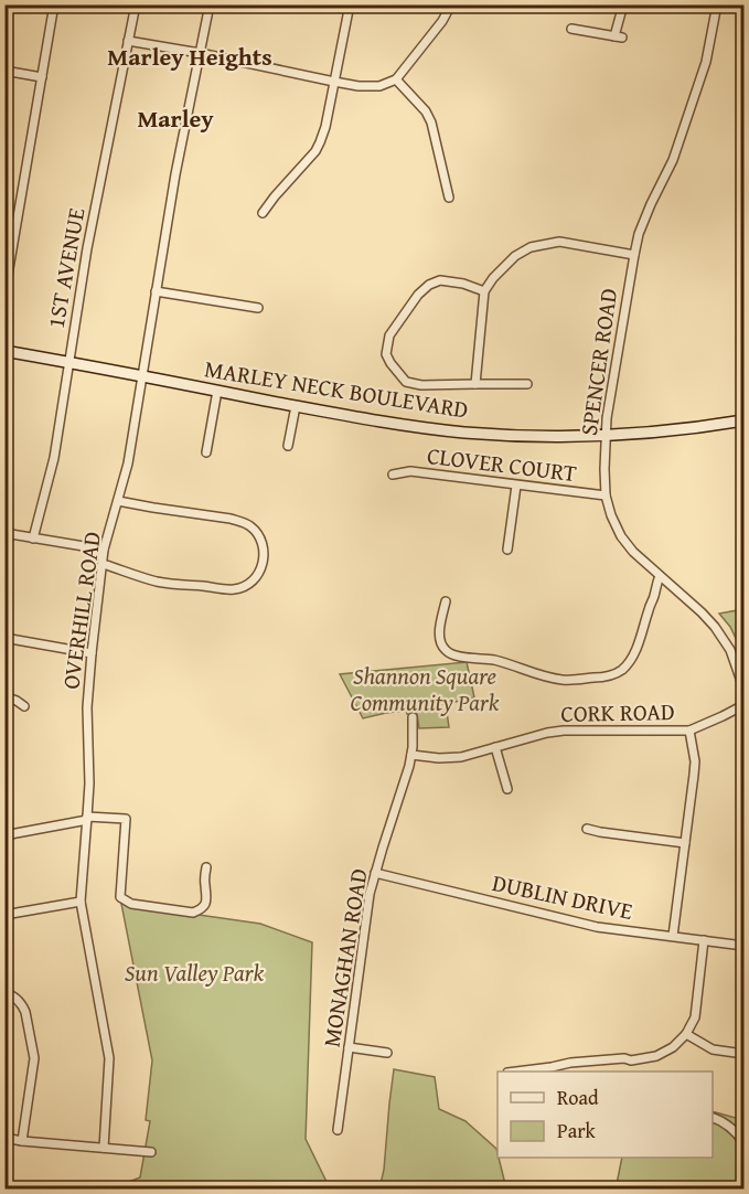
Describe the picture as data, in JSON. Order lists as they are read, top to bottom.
{
  "streets": {
    "main road": ["MARLEY NECK BOULEVARD"],
    "street": [
      "1ST AVENUE",
      "SPENCER ROAD",
      "CLOVER COURT",
      "OVERHILL ROAD",
      "CORK ROAD",
      "DUBLIN DRIVE",
      "MONAGHAN ROAD"
    ]
  },
  "crossings": [
    ["1ST AVENUE", "MARLEY NECK BOULEVARD"],
    ["SPENCER ROAD", "MARLEY NECK BOULEVARD"],
    ["SPENCER ROAD", "CLOVER COURT"],
    ["MARLEY NECK BOULEVARD", "OVERHILL ROAD"],
    ["CORK ROAD", "MONAGHAN ROAD"],
    ["DUBLIN DRIVE", "MONAGHAN ROAD"]
  ],
  "districts": ["Marley Heights", "Marley"],
  "parks": ["Shannon Square Community Park", "Sun Valley Park"],
  "legend": ["Road", "Park"]
}
